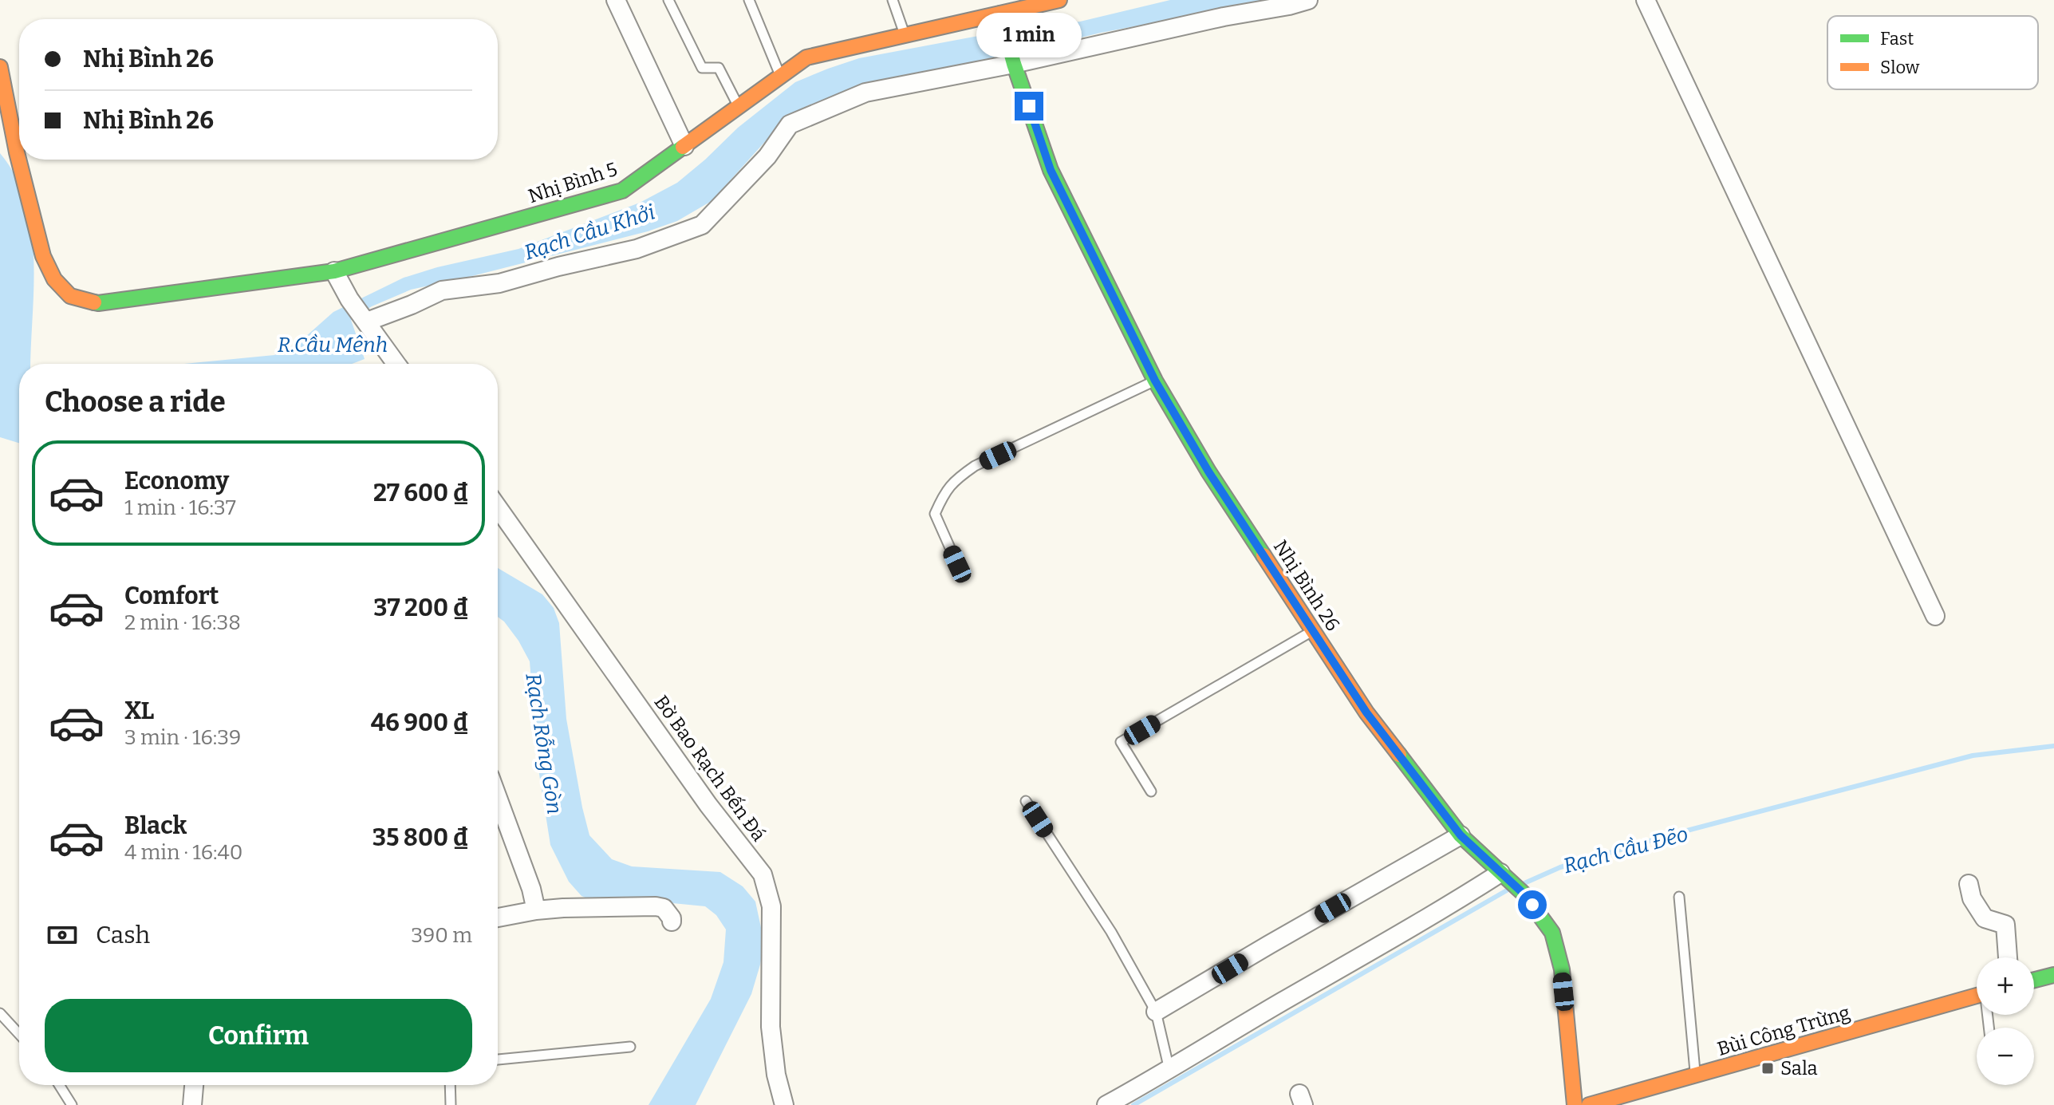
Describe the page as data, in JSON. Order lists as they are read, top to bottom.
{
  "streets": {
    "street": [
      "Nhị Bình 5",
      "Nhị Bình 26",
      "Bờ Bao Rạch Bến Đá",
      "Bùi Công Trừng"
    ]
  },
  "crossings": [
    ["Nhị Bình 5", "Nhị Bình 26"]
  ],
  "water": [
    "Rạch Cầu Khởi",
    "R.Cầu Mênh",
    "Rạch Rỗng Gòn",
    "Rạch Cầu Đẽo"
  ],
  "places": {
    "transit": ["Sala"]
  },
  "legend": ["Fast", "Slow"],
  "page": {
    "bubble": "1 min",
    "banner": ["Nhị Bình 26", "Nhị Bình 26"],
    "heading": "Choose a ride",
    "list": [
      {
        "name": "Economy",
        "note": "1 min · 16:37",
        "value": "27 600 ₫"
      },
      {
        "name": "Comfort",
        "note": "2 min · 16:38",
        "value": "37 200 ₫"
      },
      {
        "name": "XL",
        "note": "3 min · 16:39",
        "value": "46 900 ₫"
      },
      {
        "name": "Black",
        "note": "4 min · 16:40",
        "value": "35 800 ₫"
      }
    ],
    "pay": ["Cash", "390 m"],
    "map_buttons": ["+", "−"],
    "buttons": "Confirm"
  }
}
